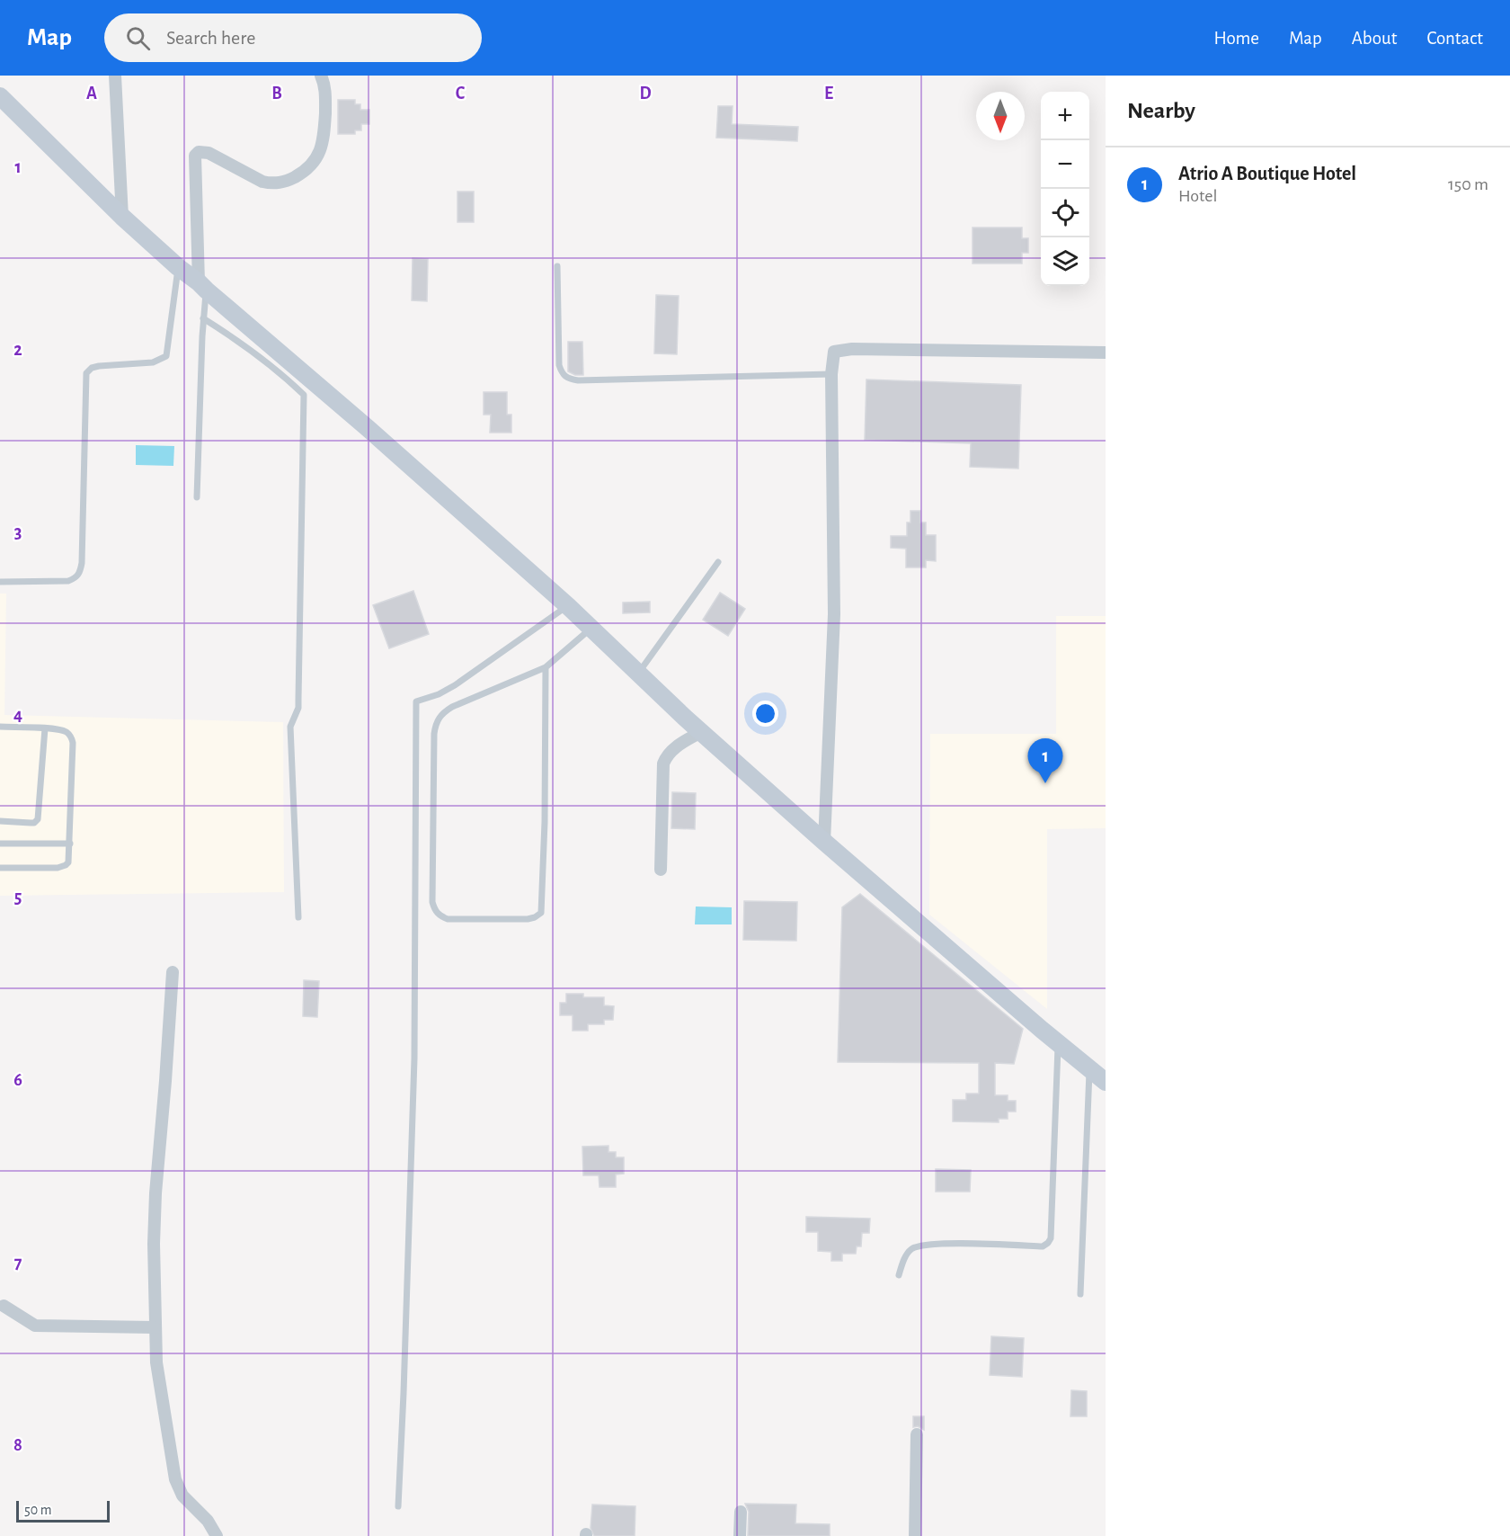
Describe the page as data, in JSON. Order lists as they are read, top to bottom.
{
  "scale_bar": "50 m",
  "north": "bottom",
  "page": {
    "header": "Map",
    "search": "Search here",
    "nav": [
      "Home",
      "Map",
      "About",
      "Contact"
    ],
    "heading": "Nearby",
    "map_buttons": ["+", "−"],
    "list": [
      {
        "mark": "1",
        "name": "Atrio A Boutique Hotel",
        "note": "Hotel",
        "value": "150 m"
      }
    ],
    "pins": "1",
    "scale": "50 m"
  },
  "grid": {
    "columns": [
      "A",
      "B",
      "C",
      "D",
      "E"
    ],
    "rows": [
      "1",
      "2",
      "3",
      "4",
      "5",
      "6",
      "7",
      "8"
    ]
  }
}
